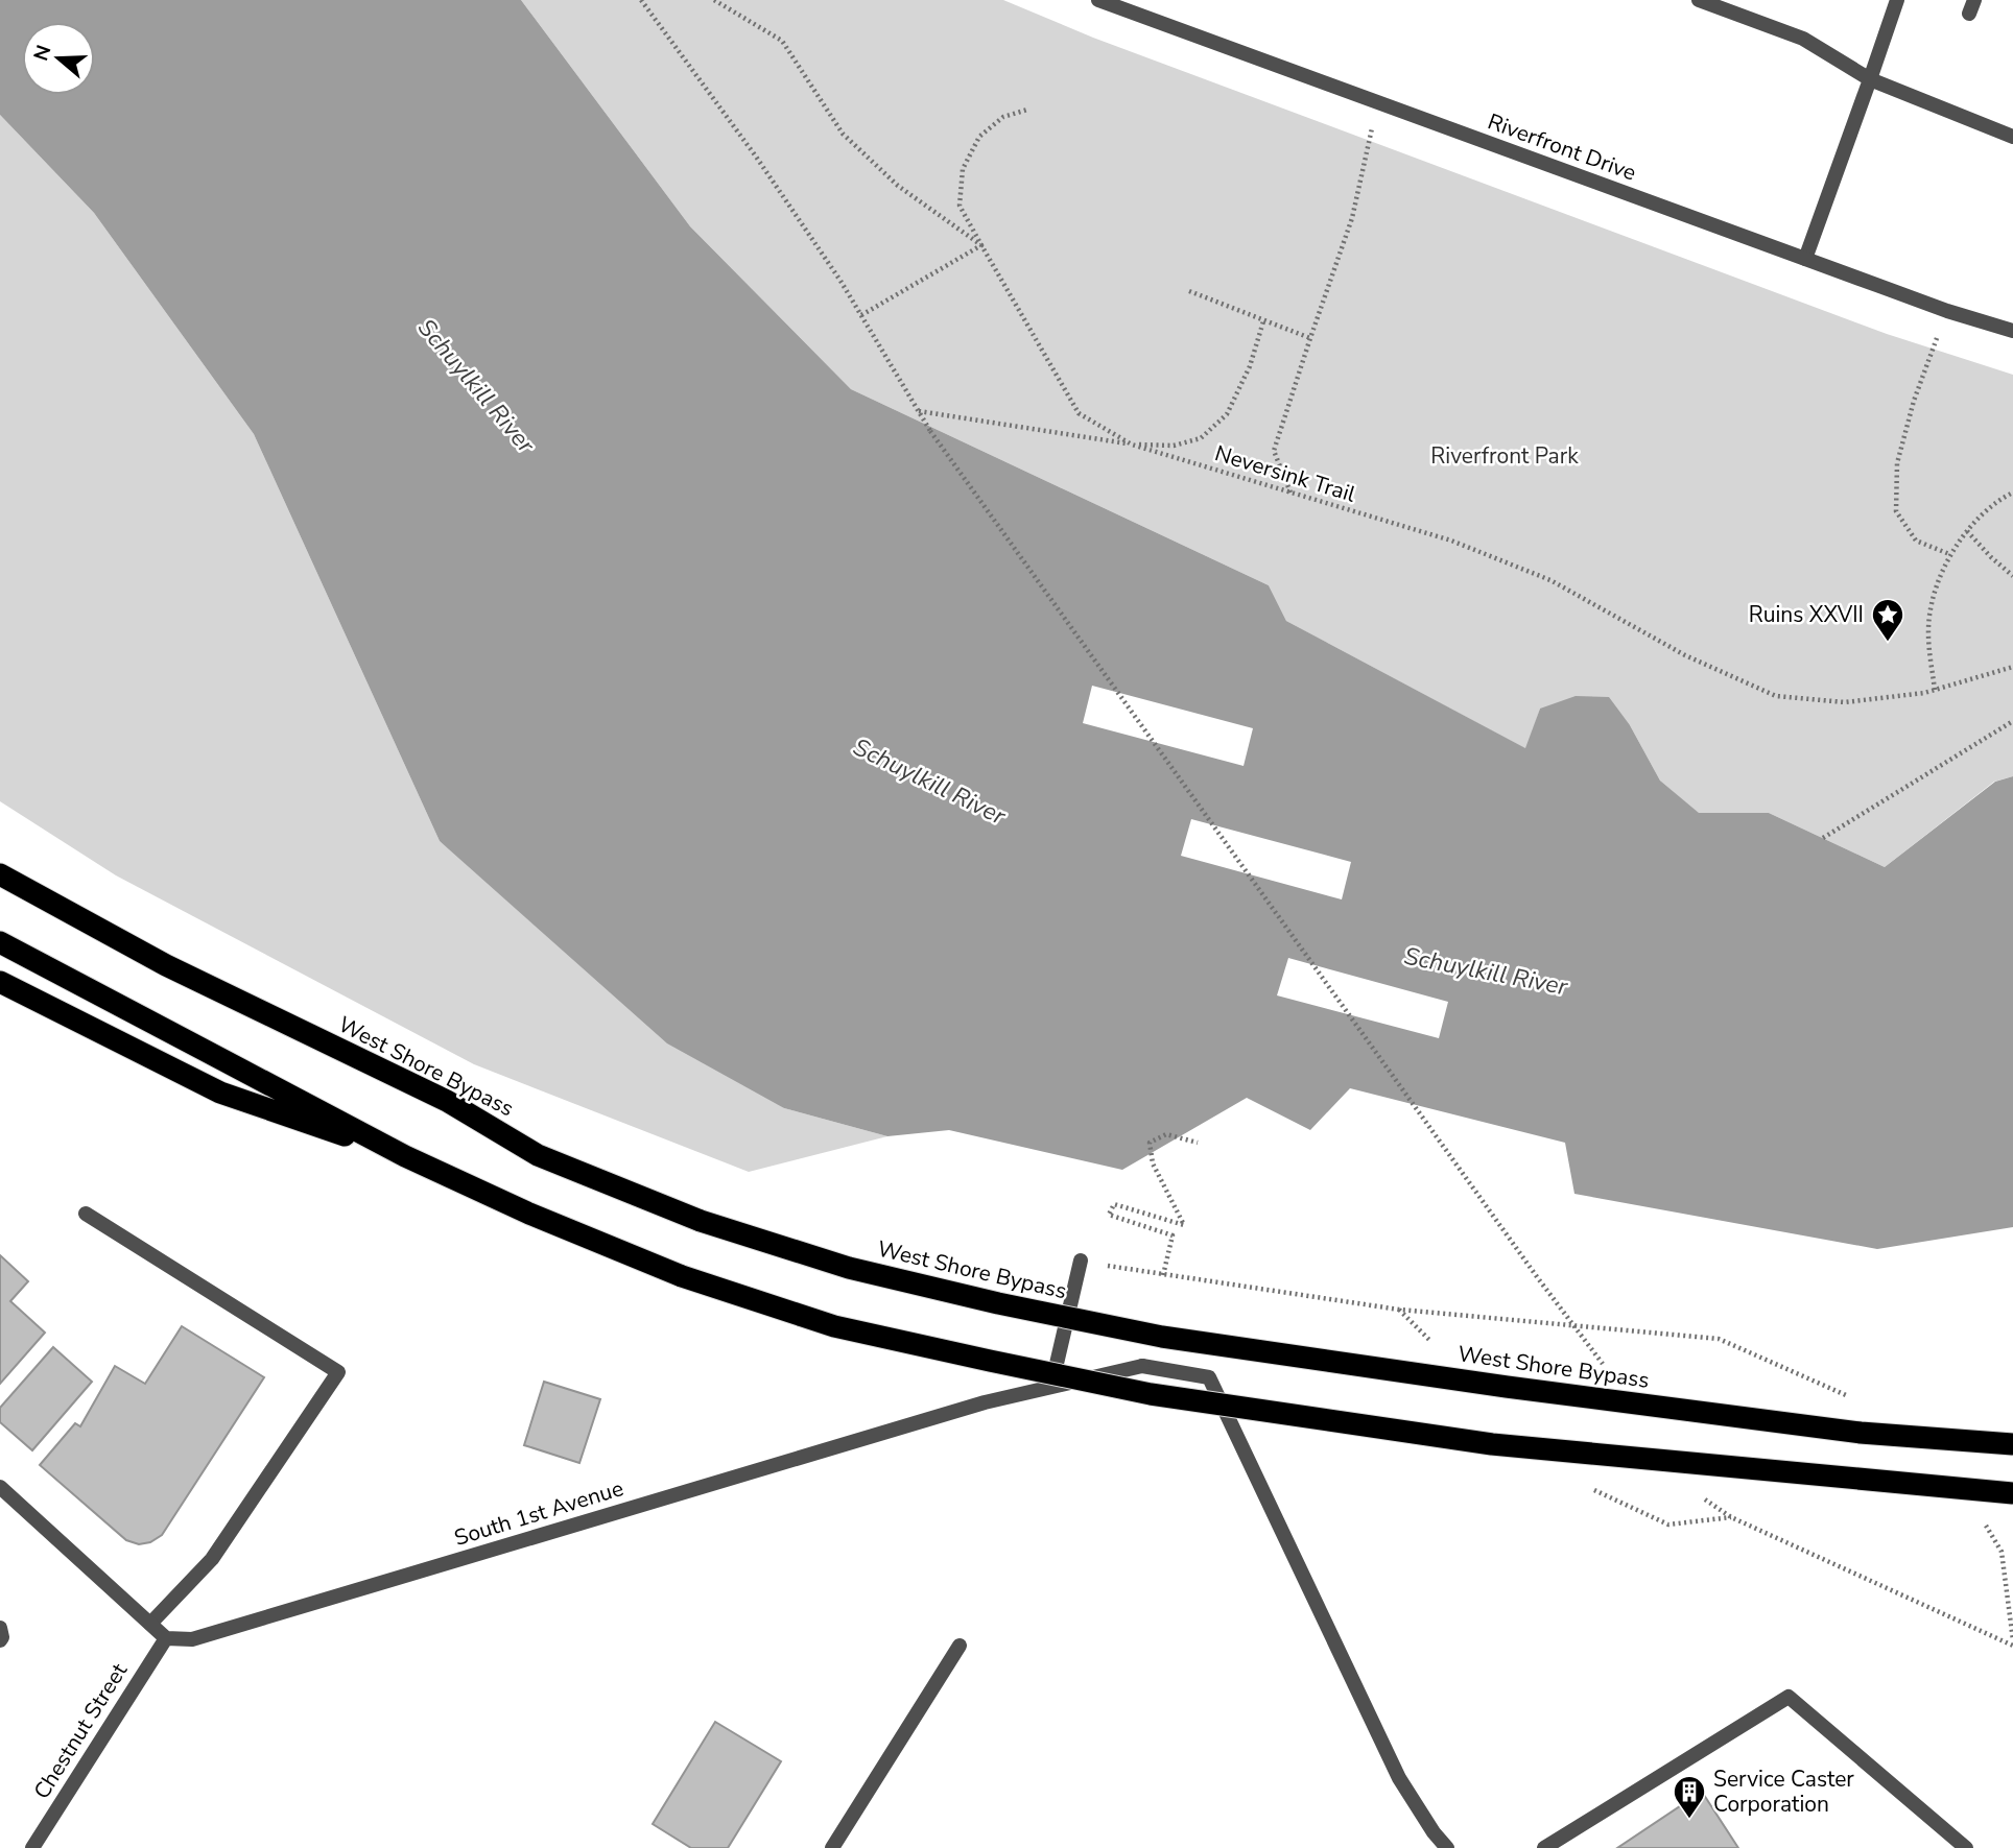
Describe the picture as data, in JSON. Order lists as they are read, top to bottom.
{
  "streets": {
    "highway": ["West Shore Bypass"],
    "street": ["Riverfront Drive", "South 1st Avenue", "Chestnut Street"],
    "path": ["Neversink Trail"]
  },
  "crossings": [
    ["South 1st Avenue", "Chestnut Street"]
  ],
  "water": ["Schuylkill River"],
  "parks": ["Riverfront Park"],
  "places": {
    "place": ["Ruins XXVII"],
    "building": ["Service Caster Corporation"]
  },
  "north": "left"
}
